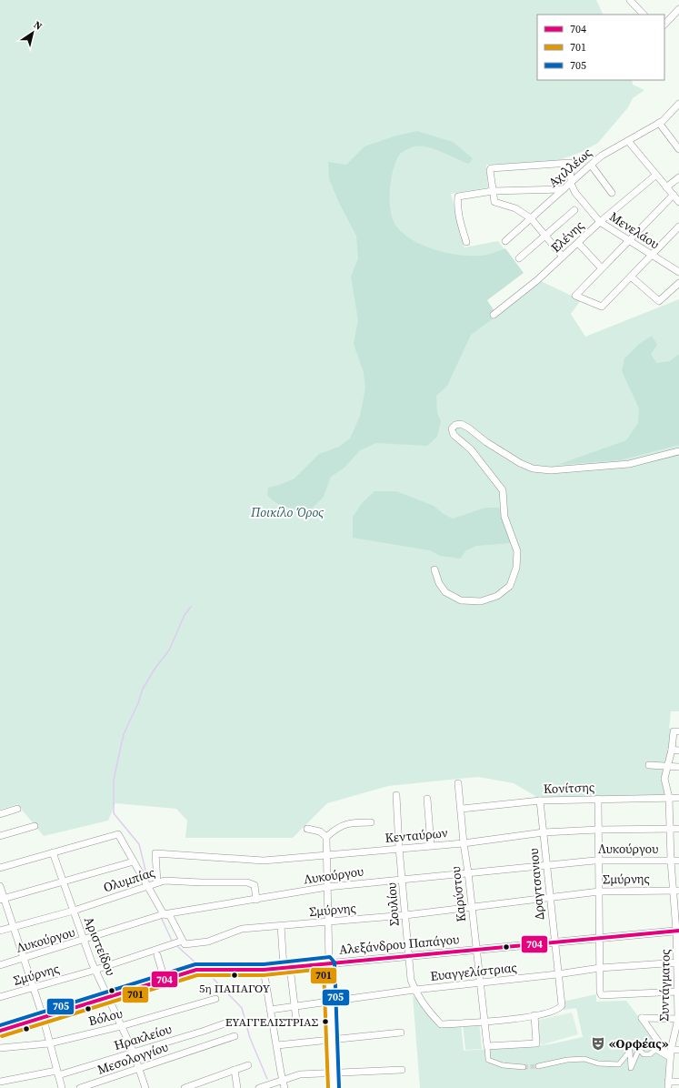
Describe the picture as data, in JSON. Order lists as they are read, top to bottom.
{
  "streets": {
    "street": [
      "Αχιλλέως",
      "Μενελάου",
      "Ελένης",
      "Κονίτσης",
      "Κενταύρων",
      "Λυκούργου",
      "Σμύρνης",
      "Ολυμπίας",
      "Δραγτσανιου",
      "Καρύστου",
      "Σουλίου",
      "Αλεξάνδρου Παπάγου",
      "Αριστείδου",
      "Ευαγγελίστριας",
      "Συντάγματος",
      "Βόλου",
      "Ηρακλείου",
      "Μεσολογγίου"
    ]
  },
  "crossings": [
    ["Αχιλλέως", "Μενελάου"],
    ["Μενελάου", "Ελένης"],
    ["Κονίτσης", "Δραγτσανιου"],
    ["Κονίτσης", "Καρύστου"],
    ["Κονίτσης", "Συντάγματος"],
    ["Κενταύρων", "Ολυμπίας"],
    ["Κενταύρων", "Δραγτσανιου"],
    ["Κενταύρων", "Καρύστου"],
    ["Κενταύρων", "Σουλίου"],
    ["Κενταύρων", "Συντάγματος"],
    ["Λυκούργου", "Ολυμπίας"],
    ["Λυκούργου", "Δραγτσανιου"],
    ["Λυκούργου", "Καρύστου"],
    ["Λυκούργου", "Σουλίου"],
    ["Λυκούργου", "Αριστείδου"],
    ["Λυκούργου", "Συντάγματος"],
    ["Σμύρνης", "Δραγτσανιου"],
    ["Σμύρνης", "Καρύστου"],
    ["Σμύρνης", "Σουλίου"],
    ["Σμύρνης", "Αριστείδου"],
    ["Σμύρνης", "Συντάγματος"],
    ["Ολυμπίας", "Αριστείδου"],
    ["Δραγτσανιου", "Αλεξάνδρου Παπάγου"],
    ["Δραγτσανιου", "Ευαγγελίστριας"],
    ["Καρύστου", "Σουλίου"],
    ["Καρύστου", "Αλεξάνδρου Παπάγου"],
    ["Καρύστου", "Ευαγγελίστριας"],
    ["Σουλίου", "Αλεξάνδρου Παπάγου"],
    ["Σουλίου", "Ευαγγελίστριας"],
    ["Αλεξάνδρου Παπάγου", "Αριστείδου"],
    ["Αλεξάνδρου Παπάγου", "Συντάγματος"],
    ["Αριστείδου", "Βόλου"],
    ["Αριστείδου", "Ηρακλείου"],
    ["Αριστείδου", "Μεσολογγίου"],
    ["Ευαγγελίστριας", "Συντάγματος"]
  ],
  "parks": ["Ποικίλο Όρος"],
  "places": {
    "other": ["5η ΠΑΠΑΓΟΥ", "ΕΥΑΓΓΕΛΙΣΤΡΙΑΣ"],
    "theatre": ["«Ορφέας»"]
  },
  "lines": ["transit line 704", "transit line 705", "transit line 701"],
  "legend": ["704", "701", "705"],
  "north": "top right"
}
